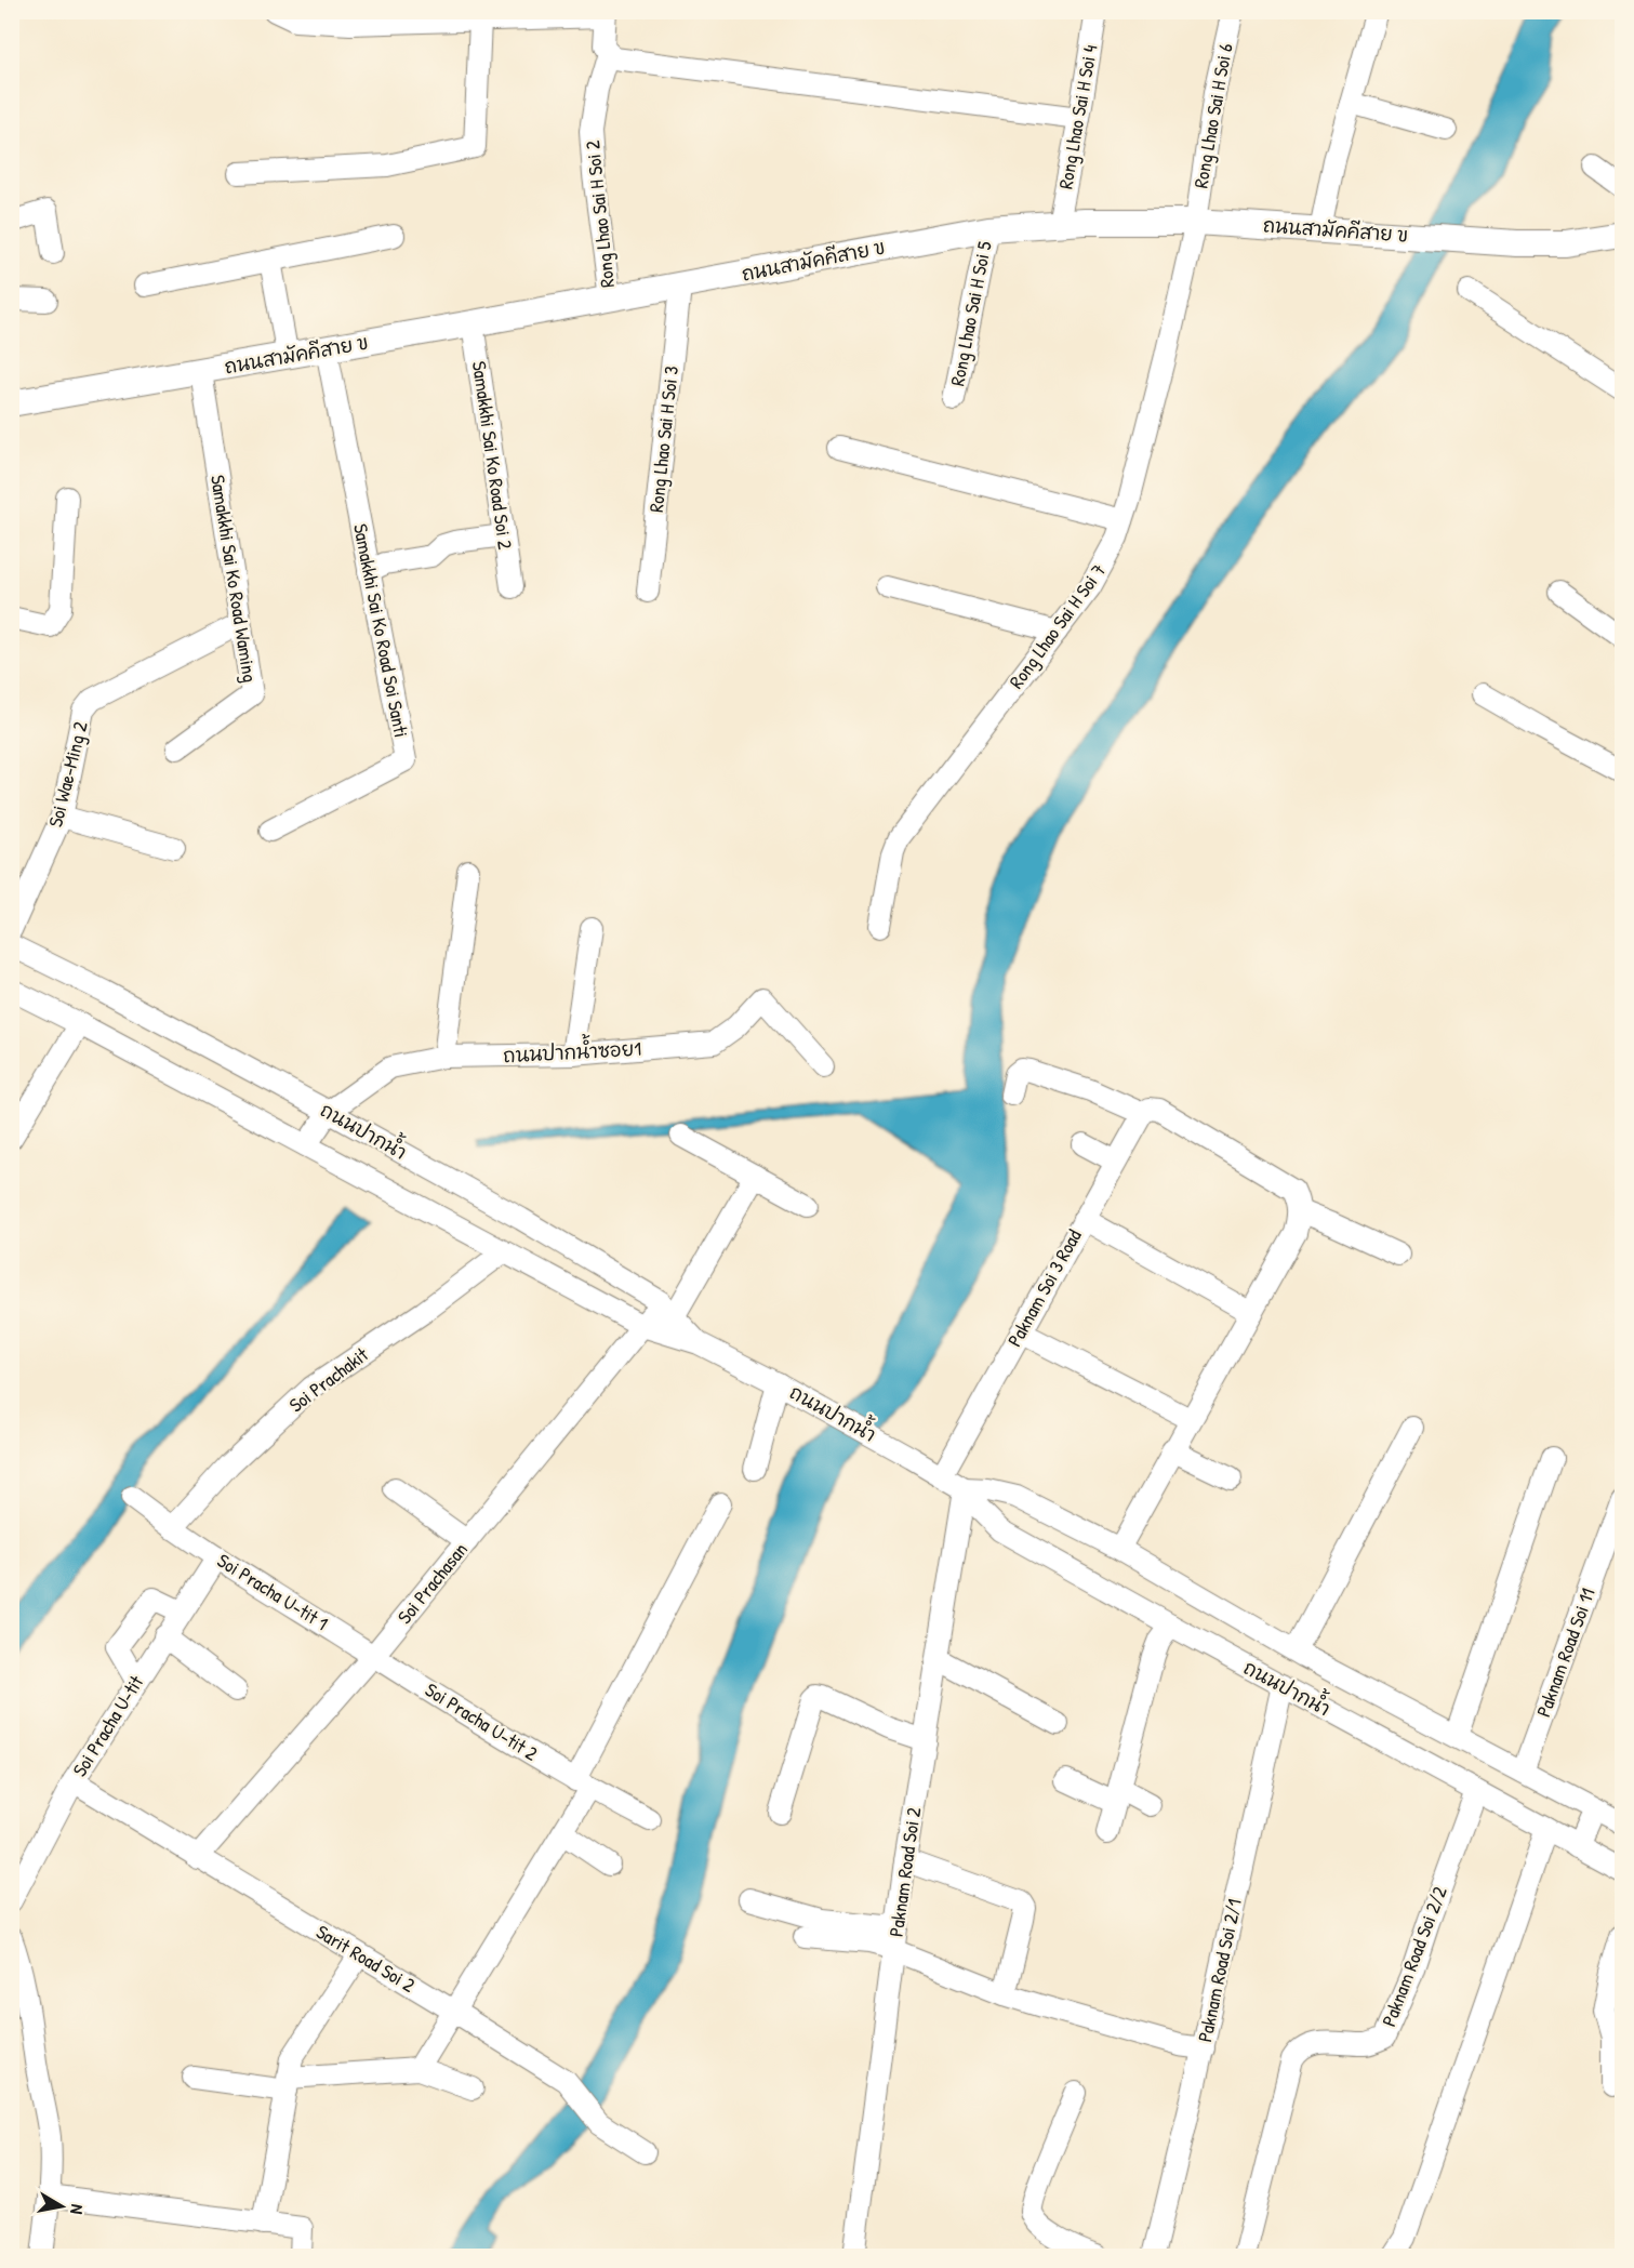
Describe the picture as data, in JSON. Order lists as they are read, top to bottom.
{
  "streets": {
    "main road": ["ถนนสามัคคีสาย ข"],
    "street": [
      "Rong Lhao Sai H Soi 6",
      "Rong Lhao Sai H Soi 4",
      "Rong Lhao Sai H Soi 2",
      "Rong Lhao Sai H Soi 5",
      "Rong Lhao Sai H Soi 3",
      "Samakkhi Sai Ko Road Soi 2",
      "Samakkhi Sai Ko Road Waming",
      "Rong Lhao Sai H Soi 7",
      "Samakkhi Sai Ko Road Soi Santi",
      "Soi Wae-Ming 2",
      "ถนนปากนำ้ซอย1",
      "ถนนปากน้ำ",
      "Paknam Soi 3 Road",
      "Soi Prachakit",
      "Soi Prachasan",
      "Soi Pracha U-tit 1",
      "Paknam Road Soi 11",
      "Soi Pracha U-tit 2",
      "Soi Pracha U-tit",
      "Paknam Road Soi 2",
      "Paknam Road Soi 2/2",
      "Sarit Road Soi 2",
      "Paknam Road Soi 2/1"
    ]
  },
  "crossings": [
    ["Rong Lhao Sai H Soi 6", "ถนนสามัคคีสาย ข"],
    ["Rong Lhao Sai H Soi 6", "Rong Lhao Sai H Soi 7"],
    ["Rong Lhao Sai H Soi 4", "ถนนสามัคคีสาย ข"],
    ["Rong Lhao Sai H Soi 2", "ถนนสามัคคีสาย ข"],
    ["ถนนสามัคคีสาย ข", "Rong Lhao Sai H Soi 5"],
    ["ถนนสามัคคีสาย ข", "Rong Lhao Sai H Soi 3"],
    ["ถนนสามัคคีสาย ข", "Samakkhi Sai Ko Road Soi 2"],
    ["ถนนสามัคคีสาย ข", "Samakkhi Sai Ko Road Waming"],
    ["ถนนสามัคคีสาย ข", "Rong Lhao Sai H Soi 7"],
    ["ถนนสามัคคีสาย ข", "Samakkhi Sai Ko Road Soi Santi"],
    ["Samakkhi Sai Ko Road Waming", "Soi Wae-Ming 2"],
    ["ถนนปากนำ้ซอย1", "ถนนปากน้ำ"],
    ["ถนนปากน้ำ", "Paknam Soi 3 Road"],
    ["ถนนปากน้ำ", "Soi Prachakit"],
    ["ถนนปากน้ำ", "Soi Prachasan"],
    ["ถนนปากน้ำ", "Paknam Road Soi 11"],
    ["ถนนปากน้ำ", "Paknam Road Soi 2"],
    ["ถนนปากน้ำ", "Paknam Road Soi 2/2"],
    ["ถนนปากน้ำ", "Paknam Road Soi 2/1"],
    ["Soi Prachakit", "Soi Pracha U-tit 1"],
    ["Soi Prachasan", "Soi Pracha U-tit 1"],
    ["Soi Prachasan", "Soi Pracha U-tit 2"],
    ["Soi Prachasan", "Sarit Road Soi 2"],
    ["Soi Pracha U-tit 1", "Soi Pracha U-tit 2"],
    ["Soi Pracha U-tit 1", "Soi Pracha U-tit"],
    ["Soi Pracha U-tit", "Sarit Road Soi 2"]
  ],
  "north": "right"
}
